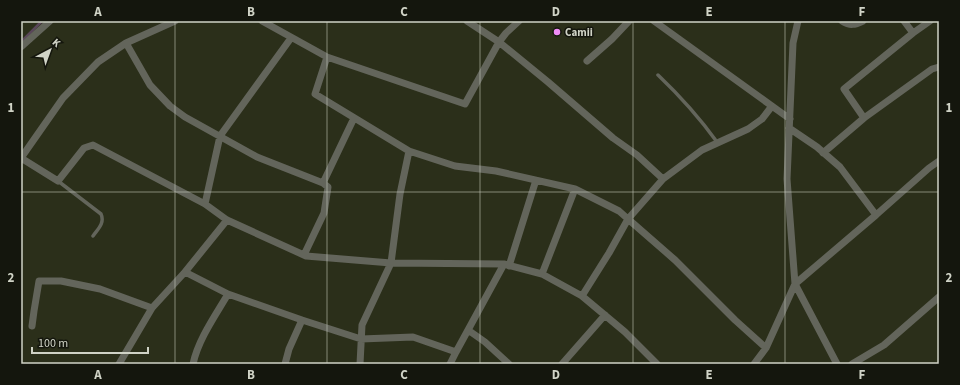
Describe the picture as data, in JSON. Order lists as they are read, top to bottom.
{
  "places": ["Camii"],
  "scale_bar": "100 m",
  "north": "top right",
  "grid": {
    "columns": [
      "A",
      "B",
      "C",
      "D",
      "E",
      "F"
    ],
    "rows": ["1", "2"]
  }
}
